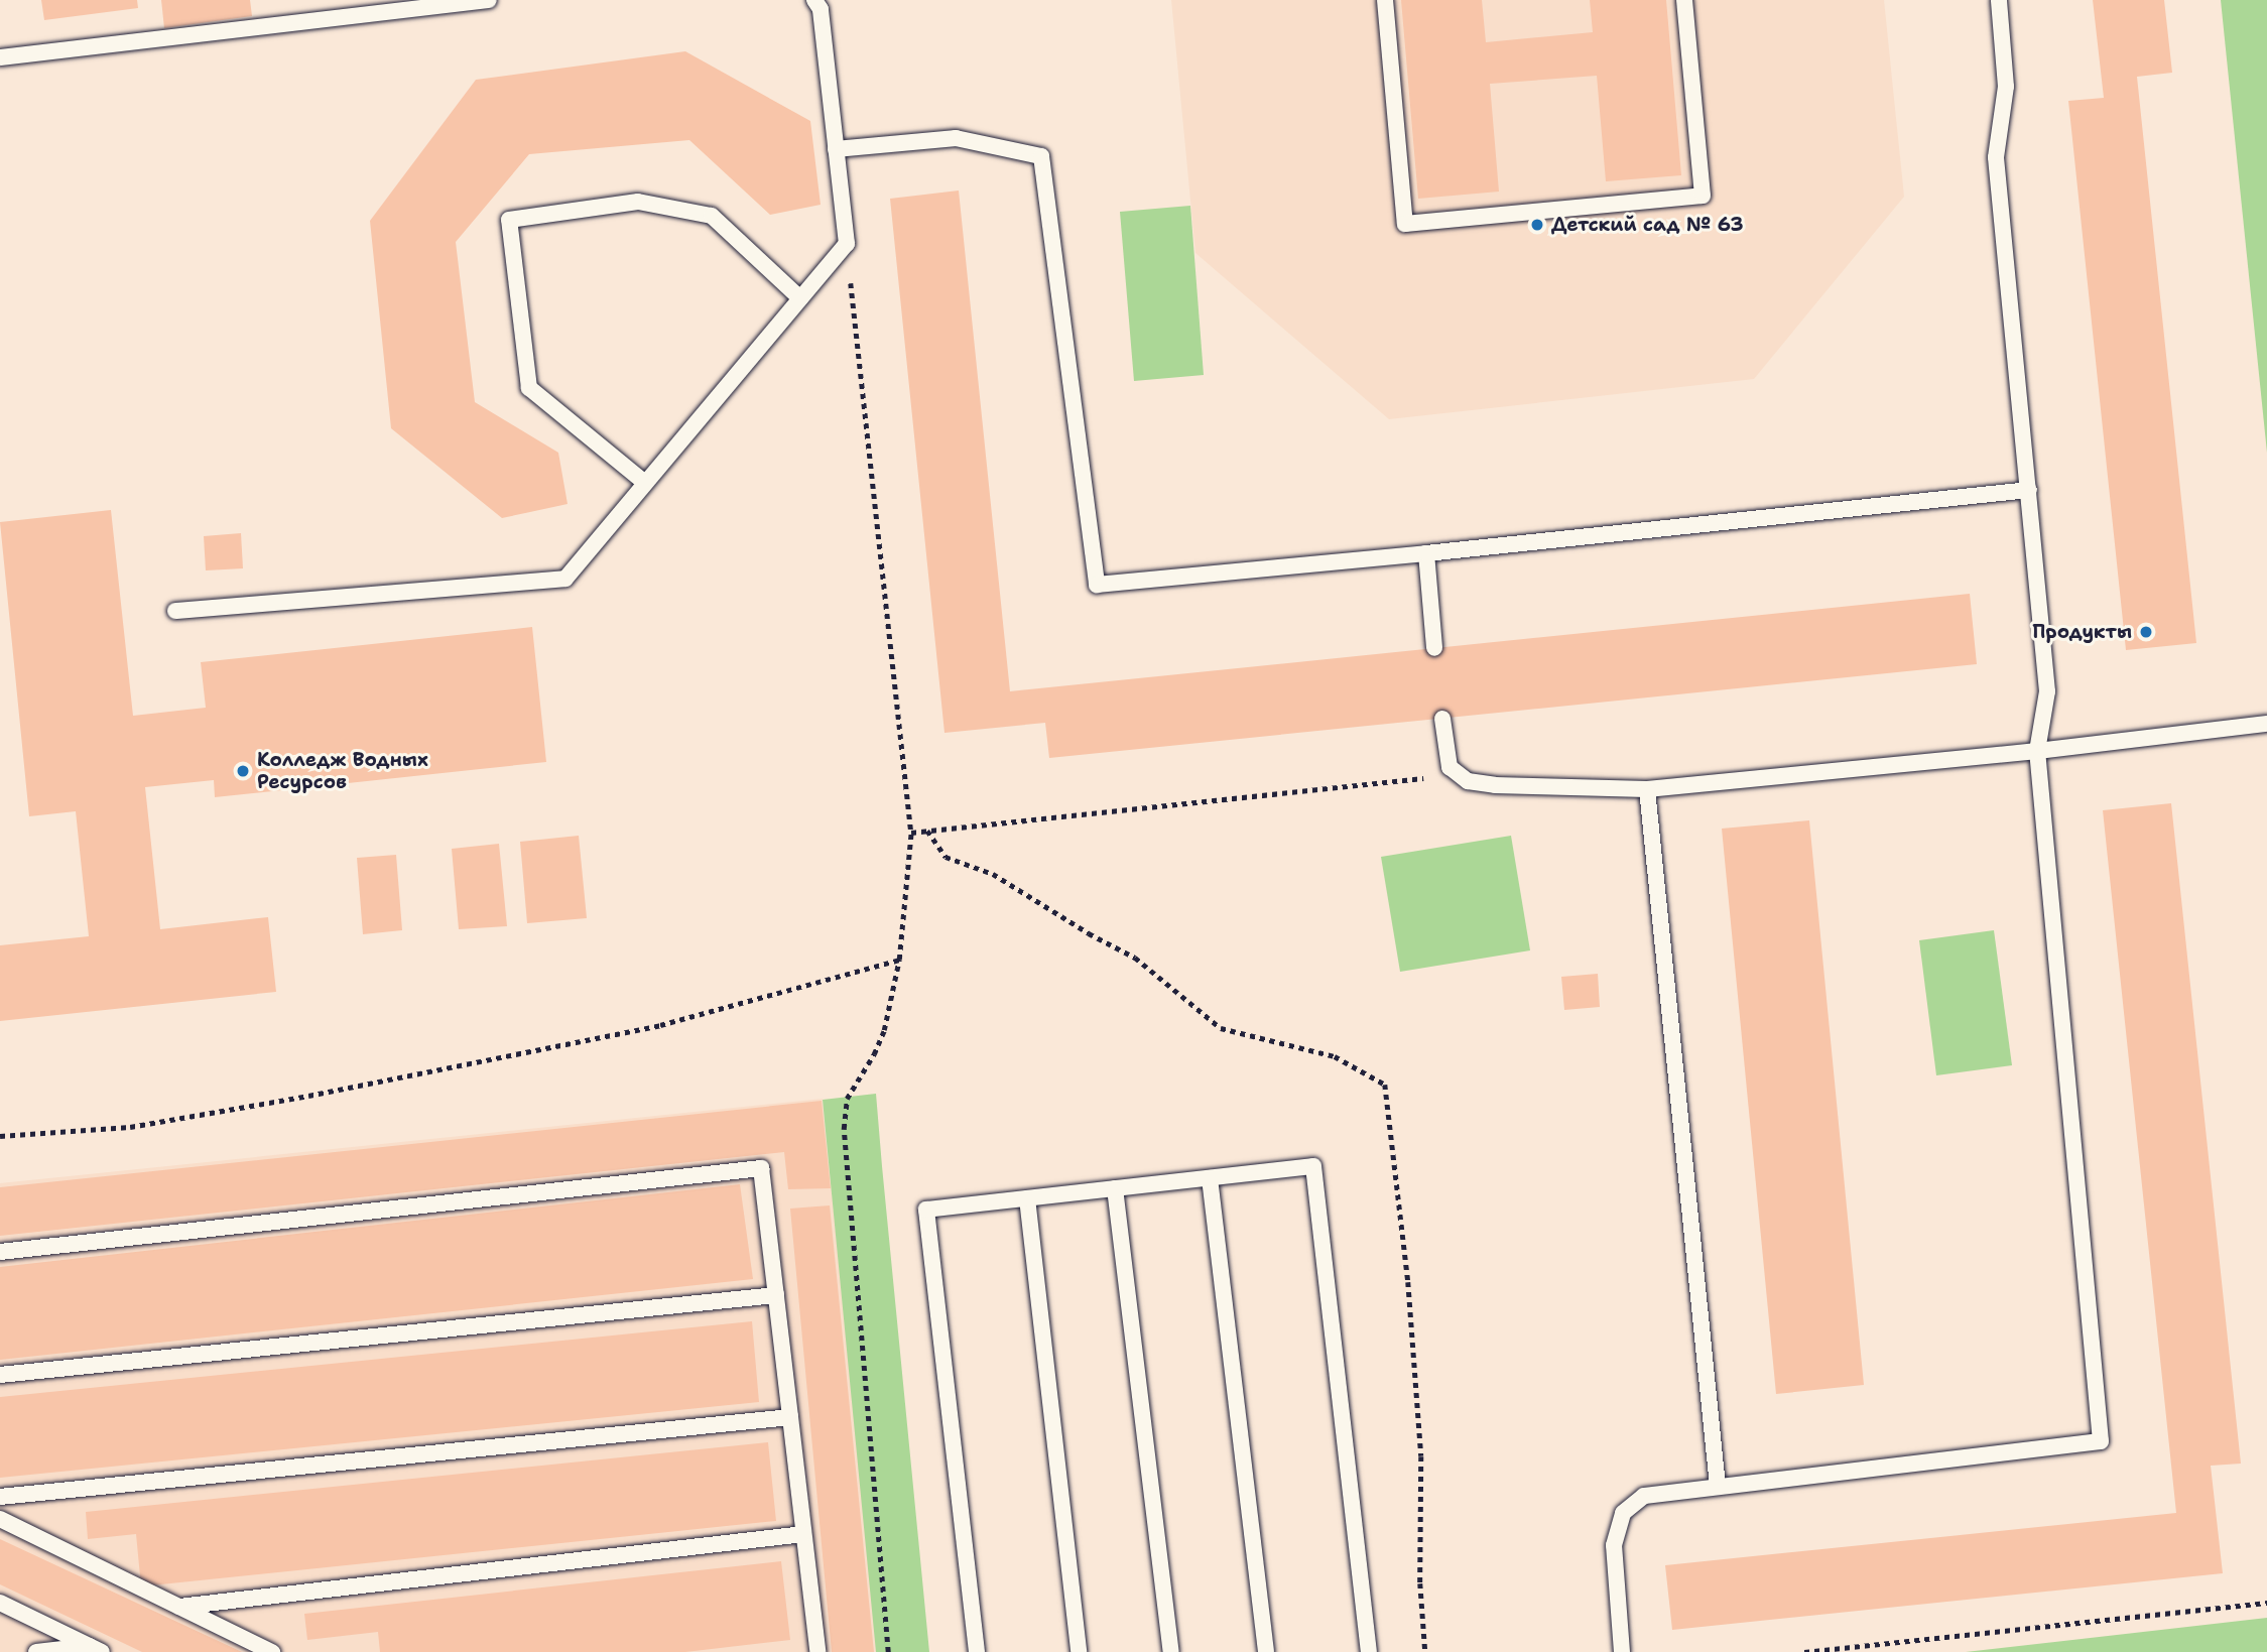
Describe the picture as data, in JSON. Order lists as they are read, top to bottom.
{
  "places": ["Детский сад № 63", "Продукты", "Колледж Водных Ресурсов"]
}
